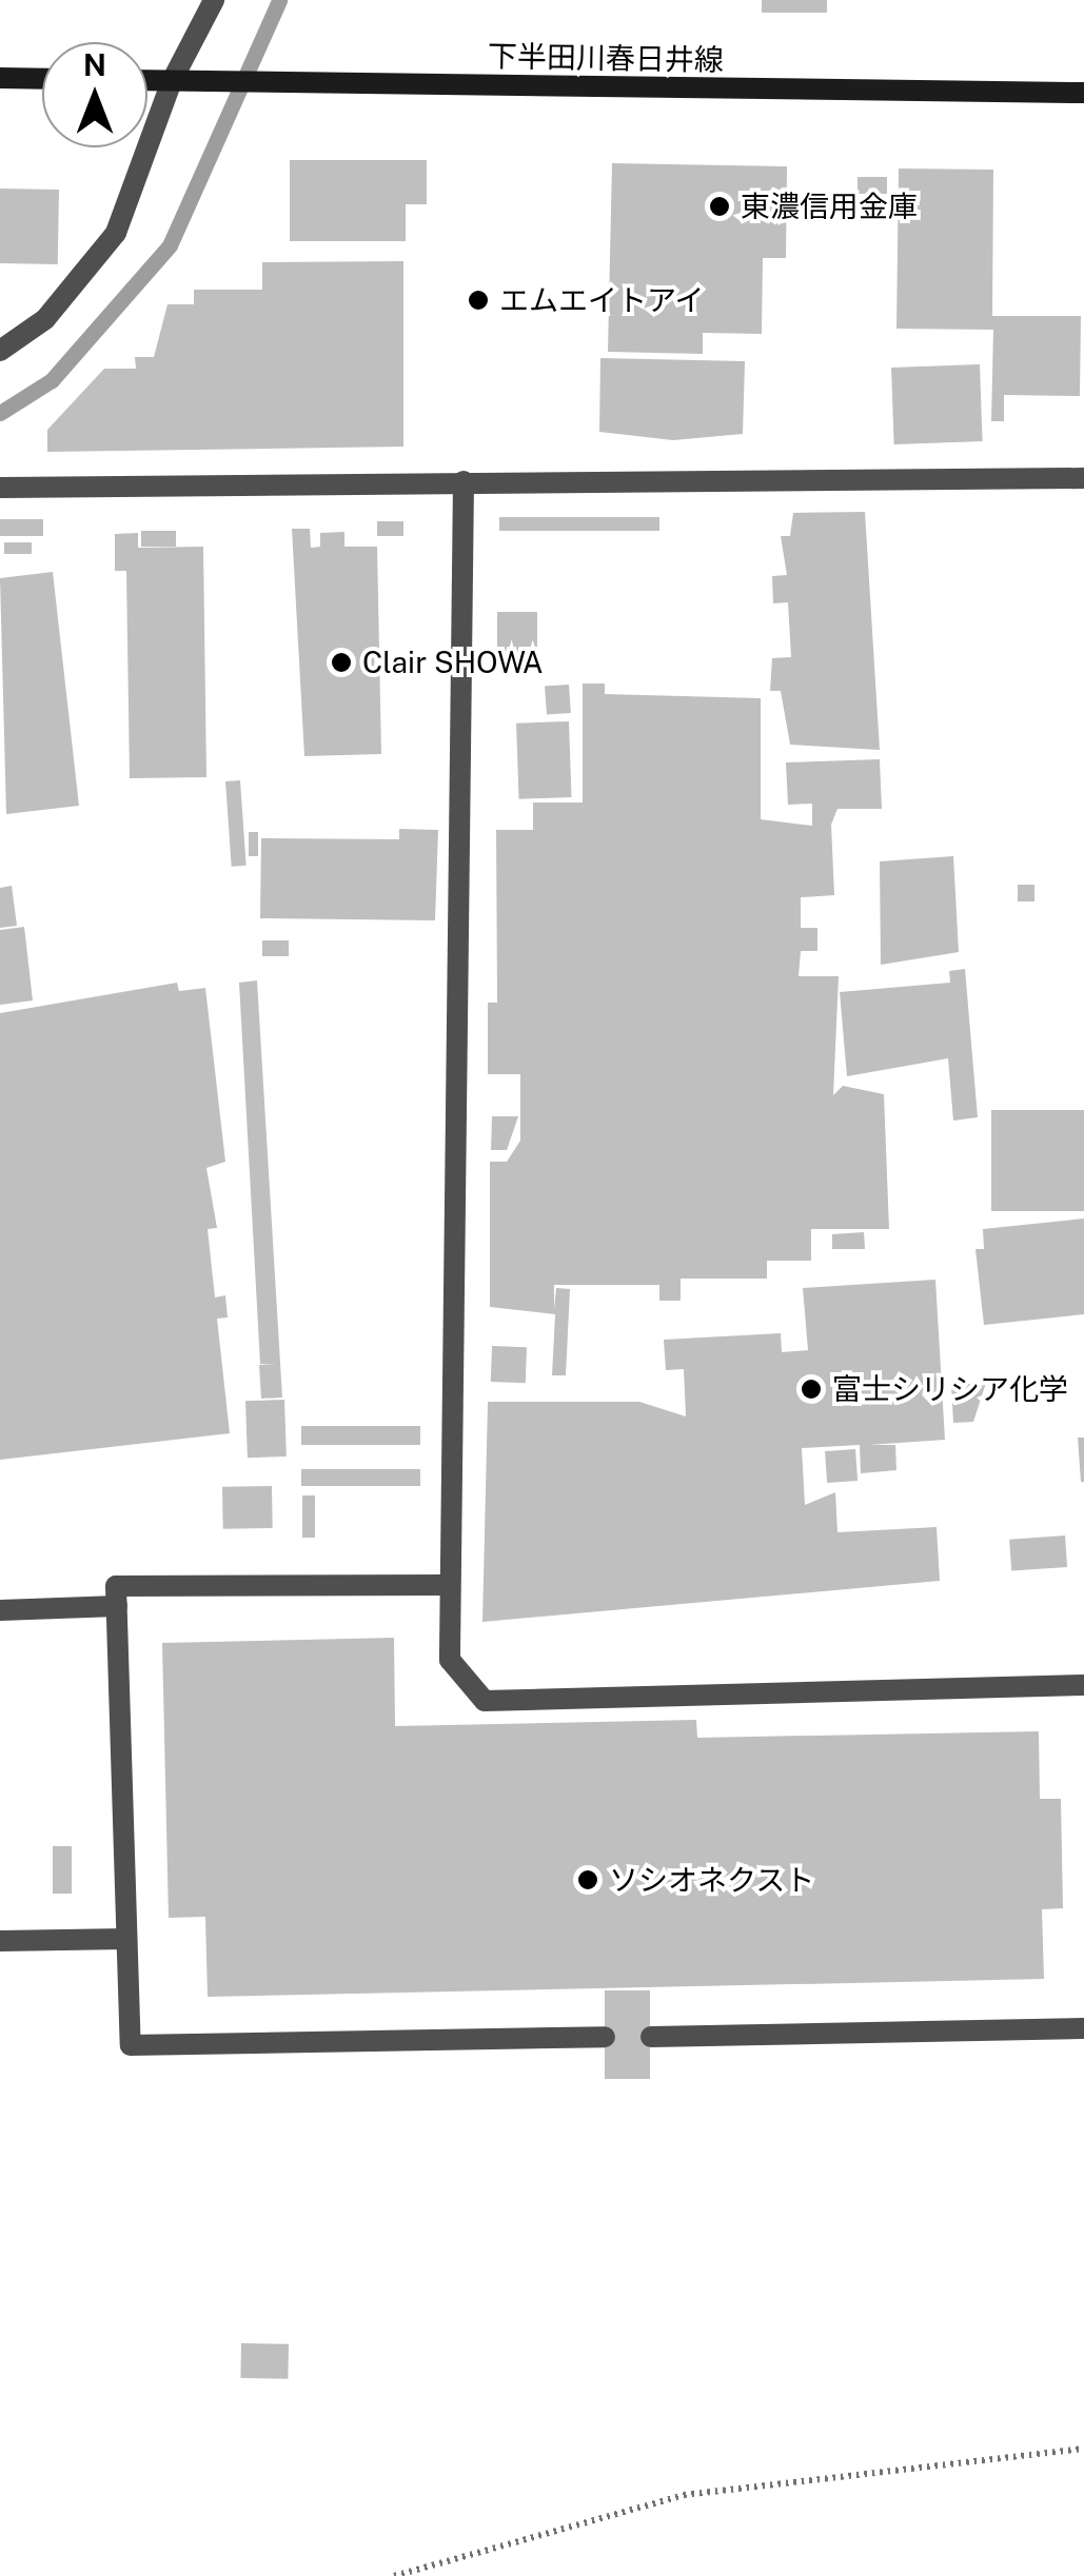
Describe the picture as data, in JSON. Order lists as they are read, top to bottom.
{
  "streets": {
    "main road": ["下半田川春日井線"]
  },
  "places": [
    "東濃信用金庫",
    "エムエイトアイ",
    "Clair SHOWA",
    "富士シリシア化学",
    "ソシオネクスト"
  ],
  "north": "top"
}
